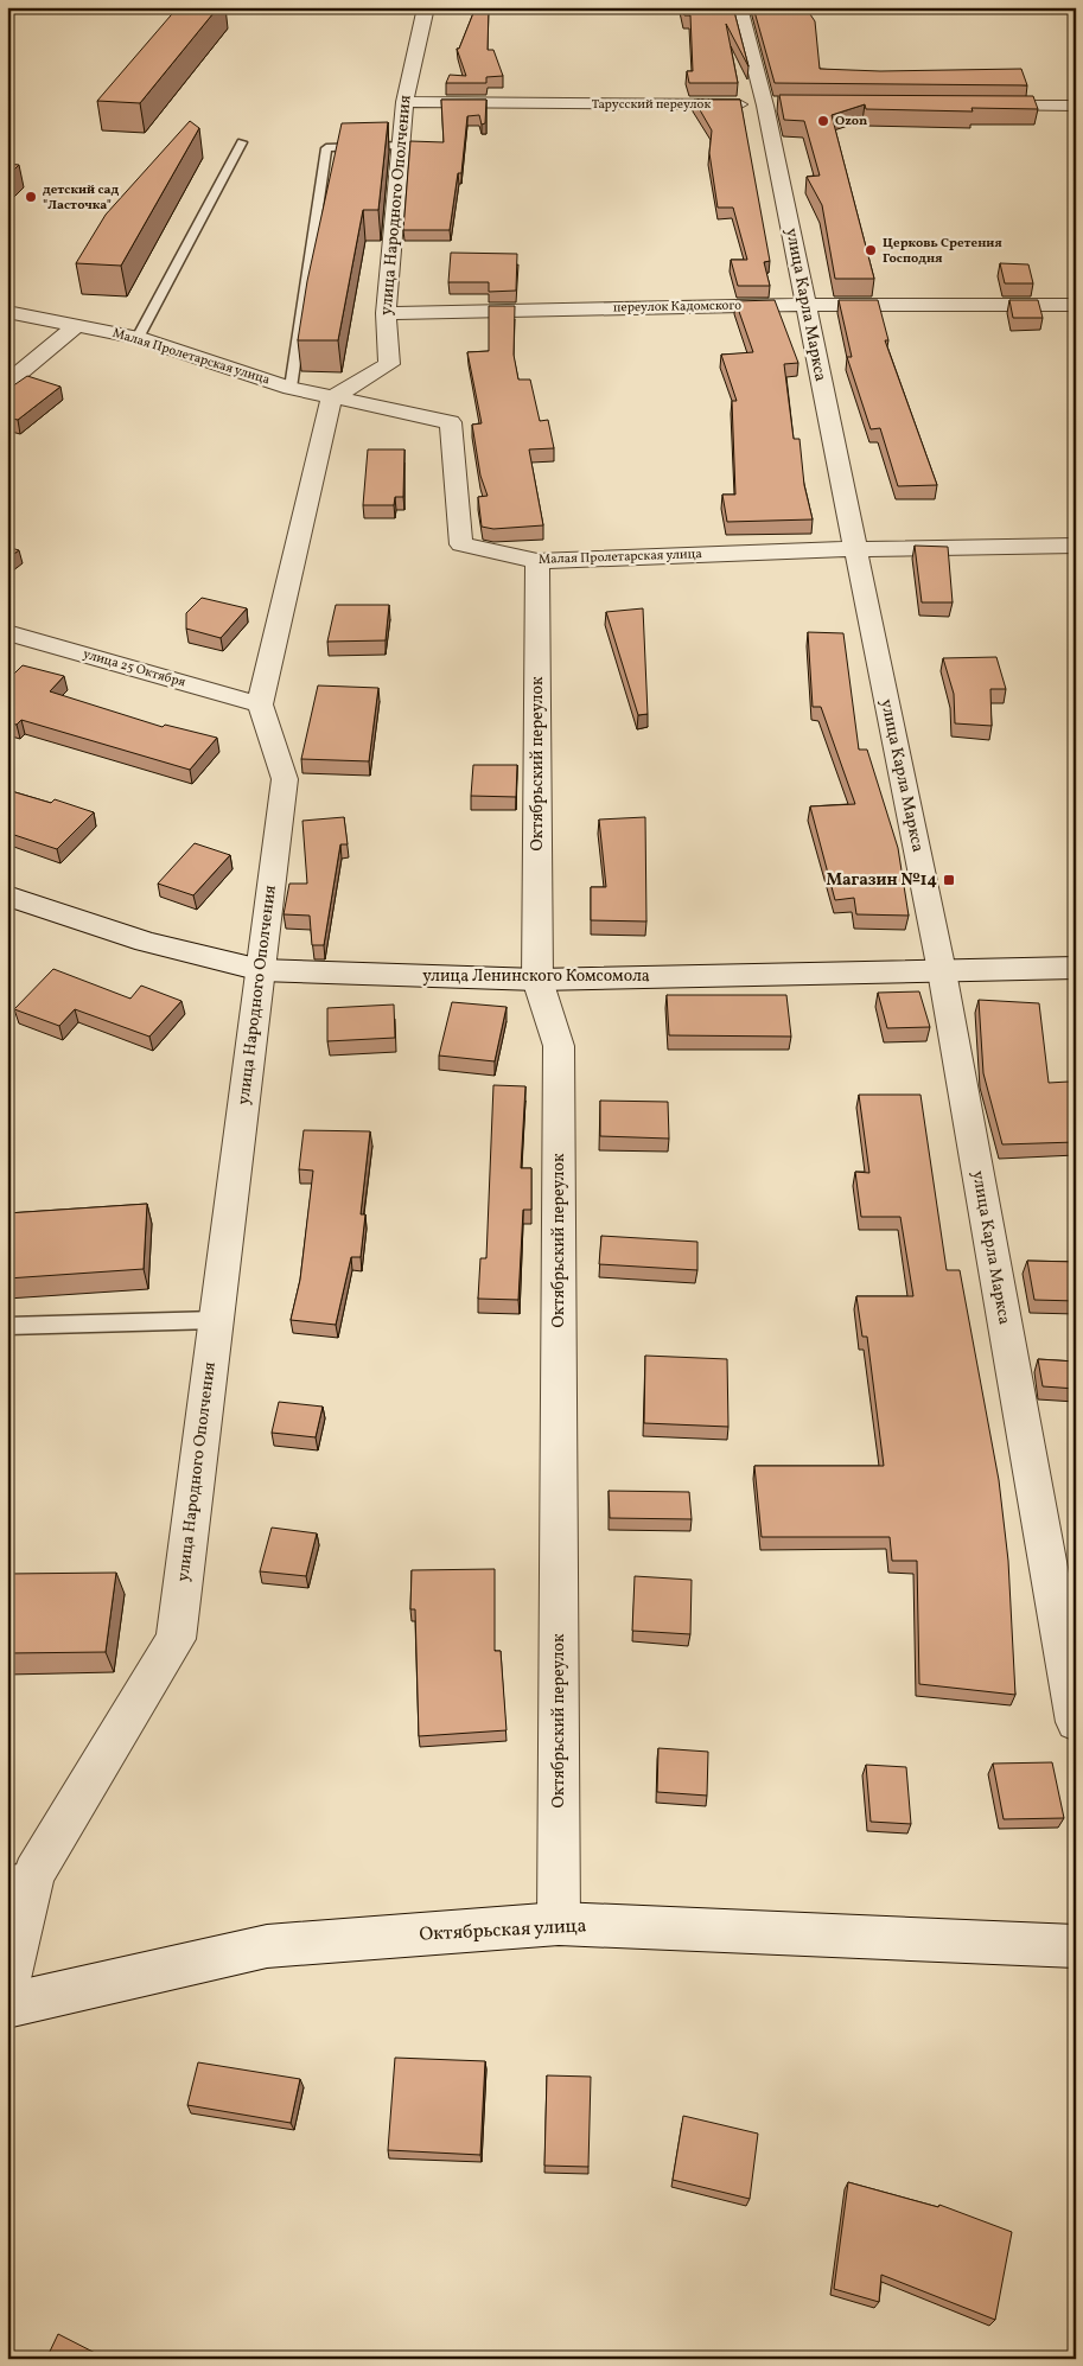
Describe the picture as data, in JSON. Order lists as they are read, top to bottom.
{
  "streets": {
    "street": [
      "Тарусский переулок",
      "улица Народного Ополчения",
      "улица Карла Маркса",
      "переулок Кадомского",
      "Малая Пролетарская улица",
      "улица 25 Октября",
      "Октябрьский переулок",
      "улица Ленинского Комсомола",
      "Октябрьская улица"
    ]
  },
  "crossings": [
    ["Тарусский переулок", "улица Народного Ополчения"],
    ["Тарусский переулок", "улица Карла Маркса"],
    ["улица Народного Ополчения", "переулок Кадомского"],
    ["улица Народного Ополчения", "Малая Пролетарская улица"],
    ["улица Народного Ополчения", "улица 25 Октября"],
    ["улица Народного Ополчения", "улица Ленинского Комсомола"],
    ["улица Карла Маркса", "переулок Кадомского"],
    ["улица Карла Маркса", "Малая Пролетарская улица"],
    ["улица Карла Маркса", "улица Ленинского Комсомола"],
    ["Малая Пролетарская улица", "Октябрьский переулок"],
    ["Октябрьский переулок", "улица Ленинского Комсомола"],
    ["Октябрьский переулок", "Октябрьская улица"]
  ],
  "places": {
    "other": ["Ozon", "детский сад \"Ласточка\"", "Церковь Сретения Господня"],
    "transit": ["Магазин №14"]
  }
}
